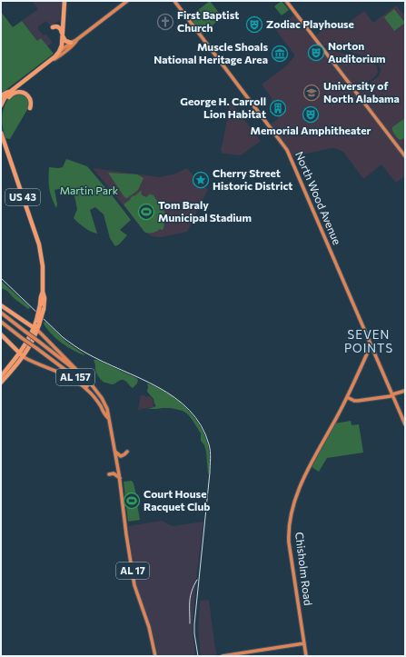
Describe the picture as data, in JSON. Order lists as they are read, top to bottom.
{
  "streets": {
    "highway": ["US 43", "AL 17"],
    "main road": ["North Wood Avenue", "AL 157", "Chisholm Road"]
  },
  "crossings": [
    ["US 43", "AL 17"],
    ["North Wood Avenue", "Chisholm Road"],
    ["AL 157", "AL 17"]
  ],
  "districts": ["SEVEN POINTS"],
  "parks": ["Martin Park"],
  "places": {
    "church": ["First Baptist Church"],
    "theatre": ["Zodiac Playhouse", "Norton Auditorium", "Memorial Amphitheater"],
    "museum": ["Muscle Shoals National Heritage Area"],
    "school or university": ["University of North Alabama"],
    "building": ["George H. Carroll Lion Habitat"],
    "place": ["Cherry Street Historic District"],
    "sports": ["Tom Braly Municipal Stadium", "Court House Racquet Club"]
  }
}
